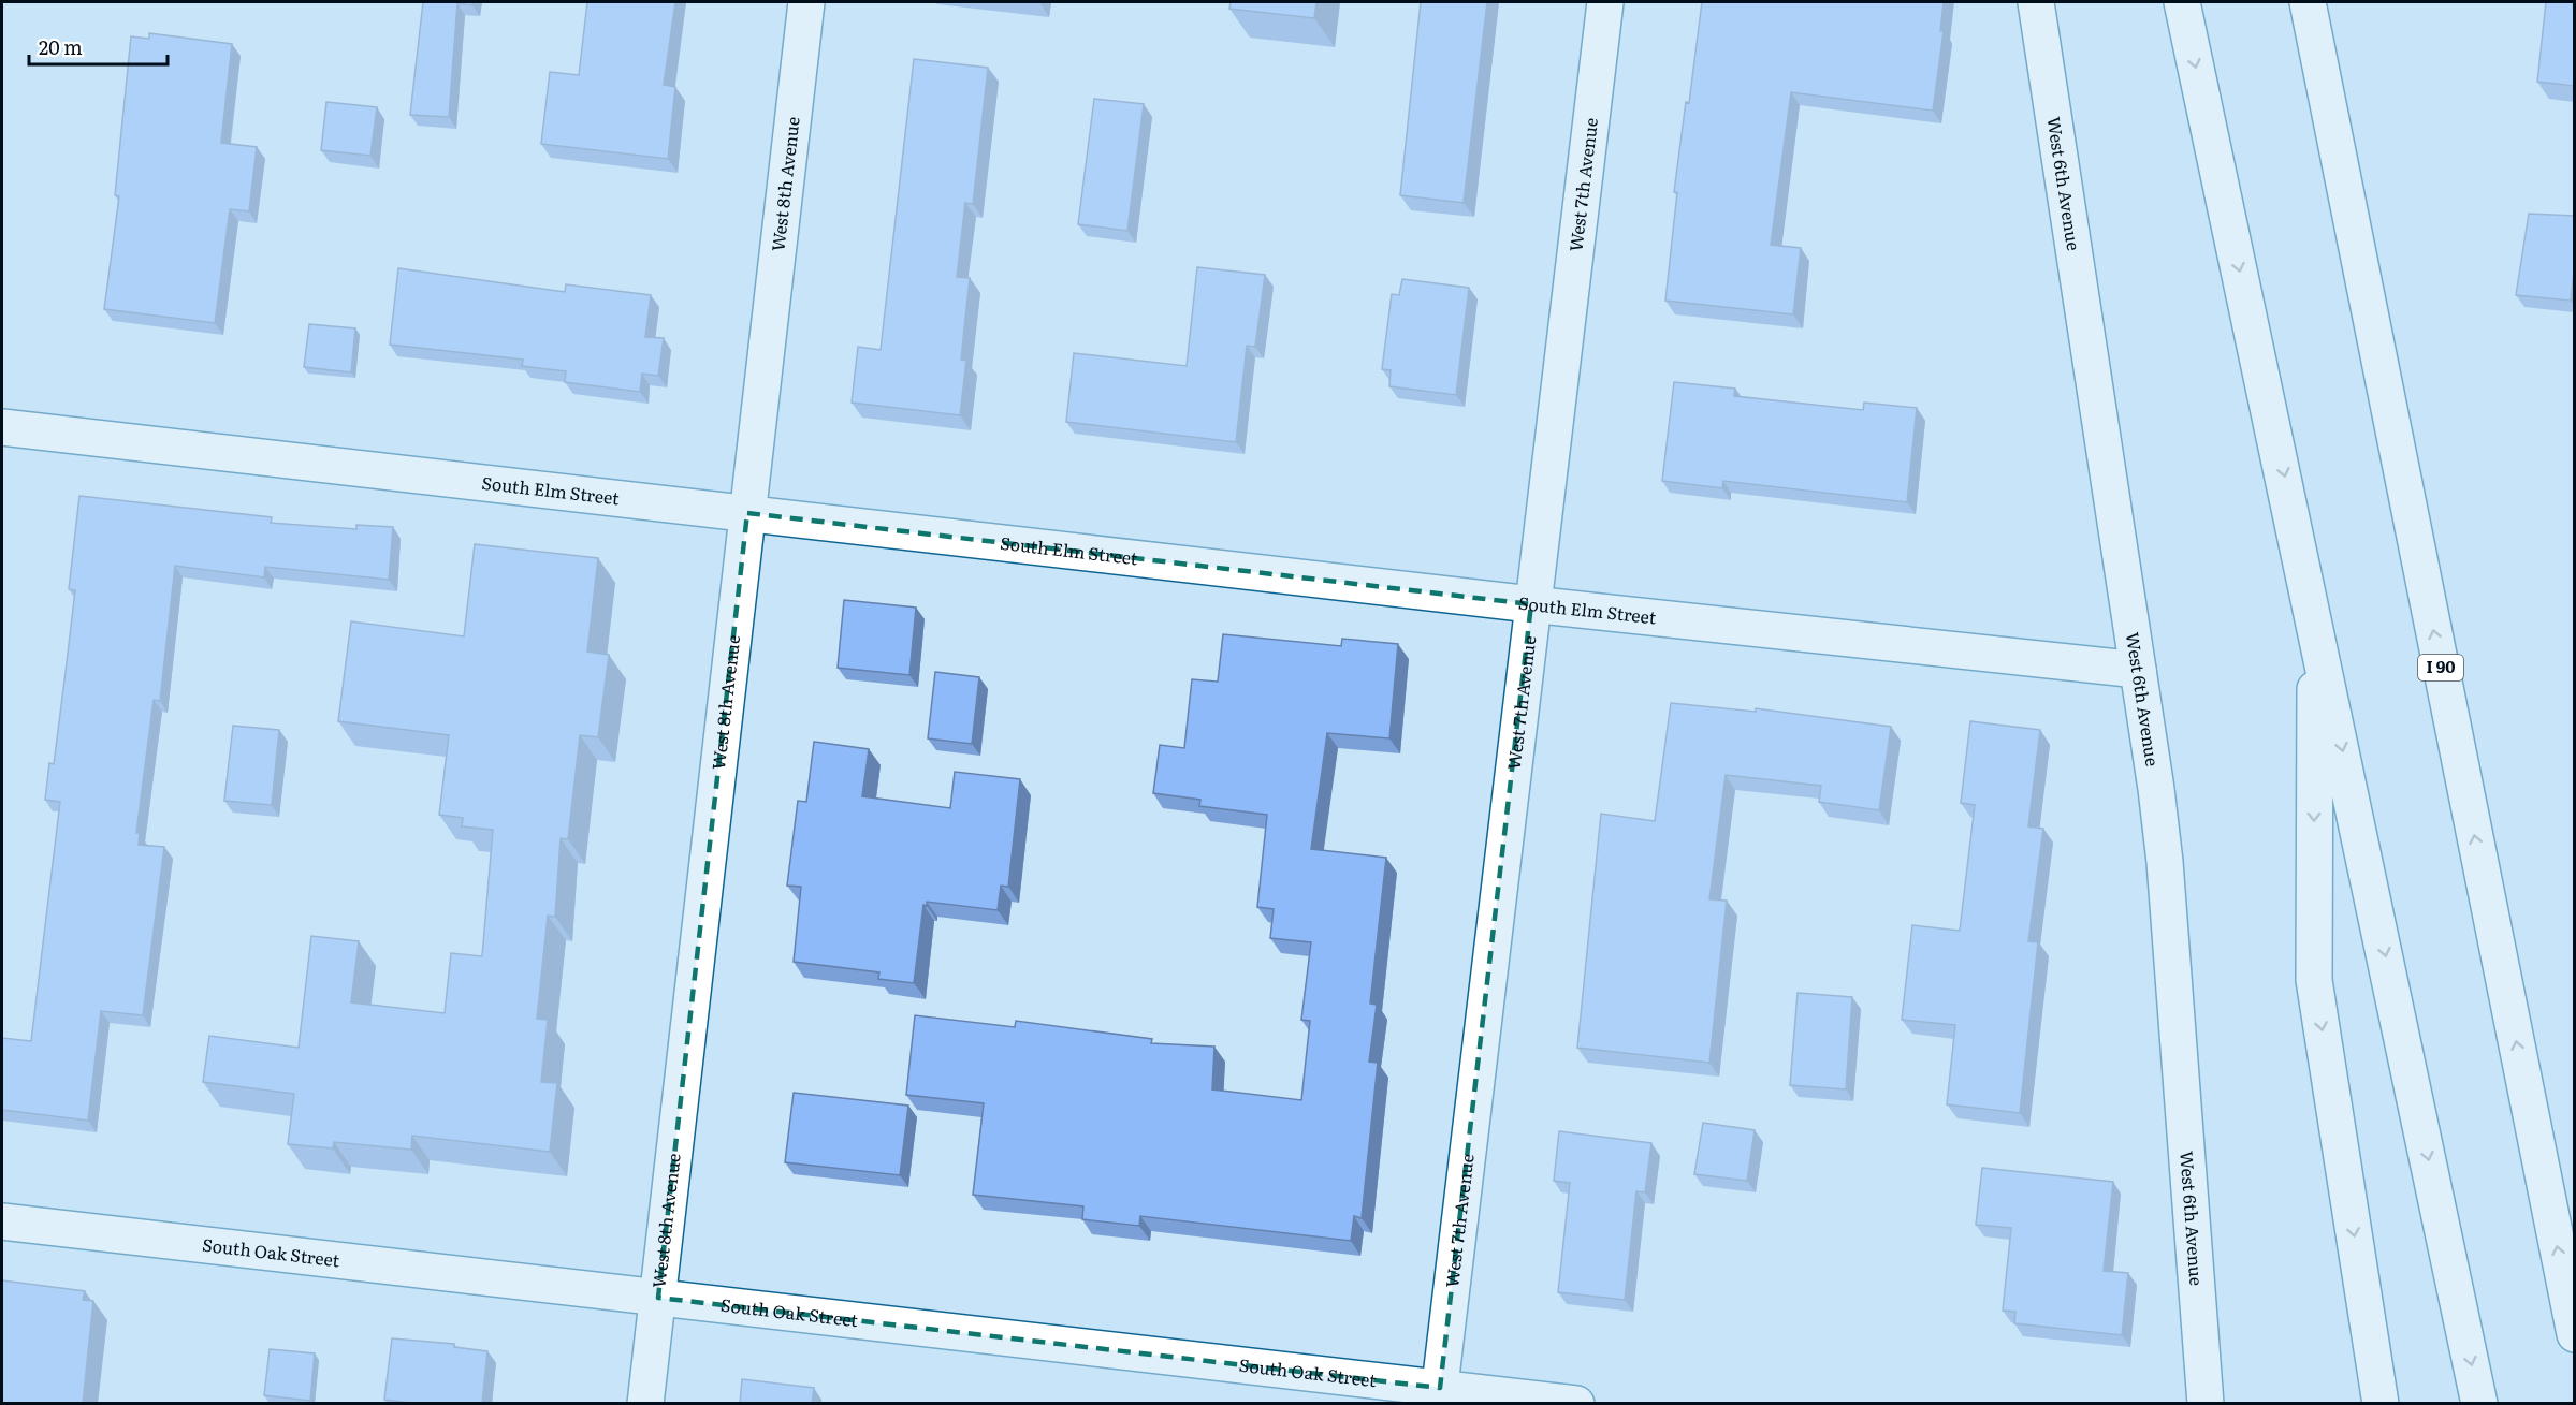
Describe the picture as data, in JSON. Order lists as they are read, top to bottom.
{
  "streets": {
    "main road": [
      "West 8th Avenue",
      "West 7th Avenue",
      "West 6th Avenue",
      "South Elm Street",
      "I 90",
      "South Oak Street"
    ]
  },
  "crossings": [
    ["West 8th Avenue", "South Elm Street"],
    ["West 8th Avenue", "South Oak Street"],
    ["West 7th Avenue", "South Elm Street"],
    ["West 7th Avenue", "South Oak Street"],
    ["West 6th Avenue", "South Elm Street"]
  ],
  "scale_bar": "20 m"
}
